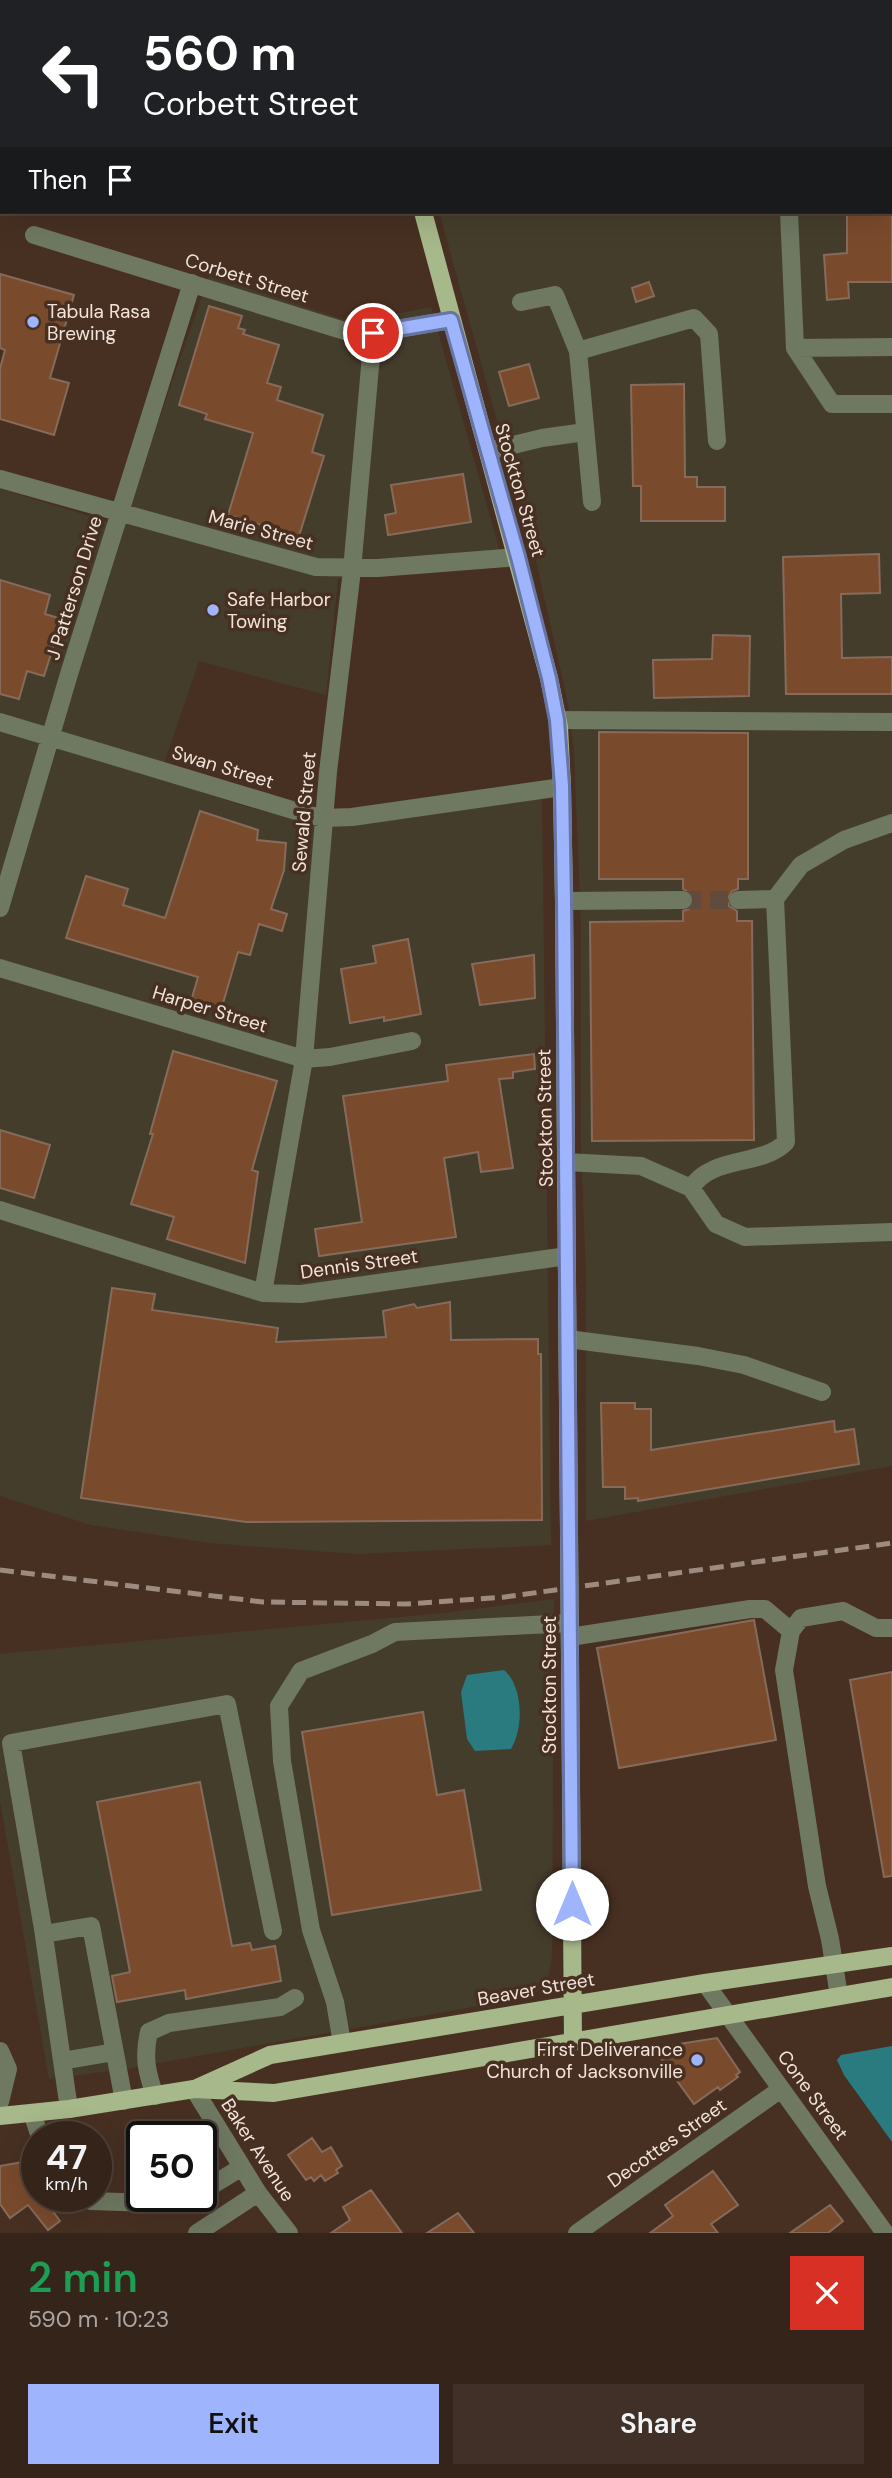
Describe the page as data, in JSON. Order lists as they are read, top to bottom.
{
  "streets": {
    "main road": ["Stockton Street", "Beaver Street"],
    "street": [
      "Corbett Street",
      "Marie Street",
      "J Patterson Drive",
      "Swan Street",
      "Sewald Street",
      "Harper Street",
      "Dennis Street",
      "Cone Street",
      "Decottes Street",
      "Baker Avenue"
    ]
  },
  "crossings": [
    ["Corbett Street", "Stockton Street"],
    ["Corbett Street", "J Patterson Drive"],
    ["Corbett Street", "Sewald Street"],
    ["Stockton Street", "Marie Street"],
    ["Stockton Street", "Swan Street"],
    ["Stockton Street", "Dennis Street"],
    ["Stockton Street", "Beaver Street"],
    ["Marie Street", "J Patterson Drive"],
    ["Marie Street", "Sewald Street"],
    ["J Patterson Drive", "Swan Street"],
    ["Swan Street", "Sewald Street"],
    ["Sewald Street", "Harper Street"],
    ["Sewald Street", "Dennis Street"],
    ["Beaver Street", "Cone Street"],
    ["Beaver Street", "Baker Avenue"],
    ["Cone Street", "Decottes Street"]
  ],
  "places": ["Tabula Rasa Brewing", "Safe Harbor Towing", "First Deliverance Church of Jacksonville"],
  "page": {
    "turn": ["560 m", "Corbett Street"],
    "then": "Then",
    "speed": "47 km/h",
    "limit": "50",
    "heading": ["2 min", "590 m · 10:23"],
    "buttons": ["Exit", "Share"]
  }
}
